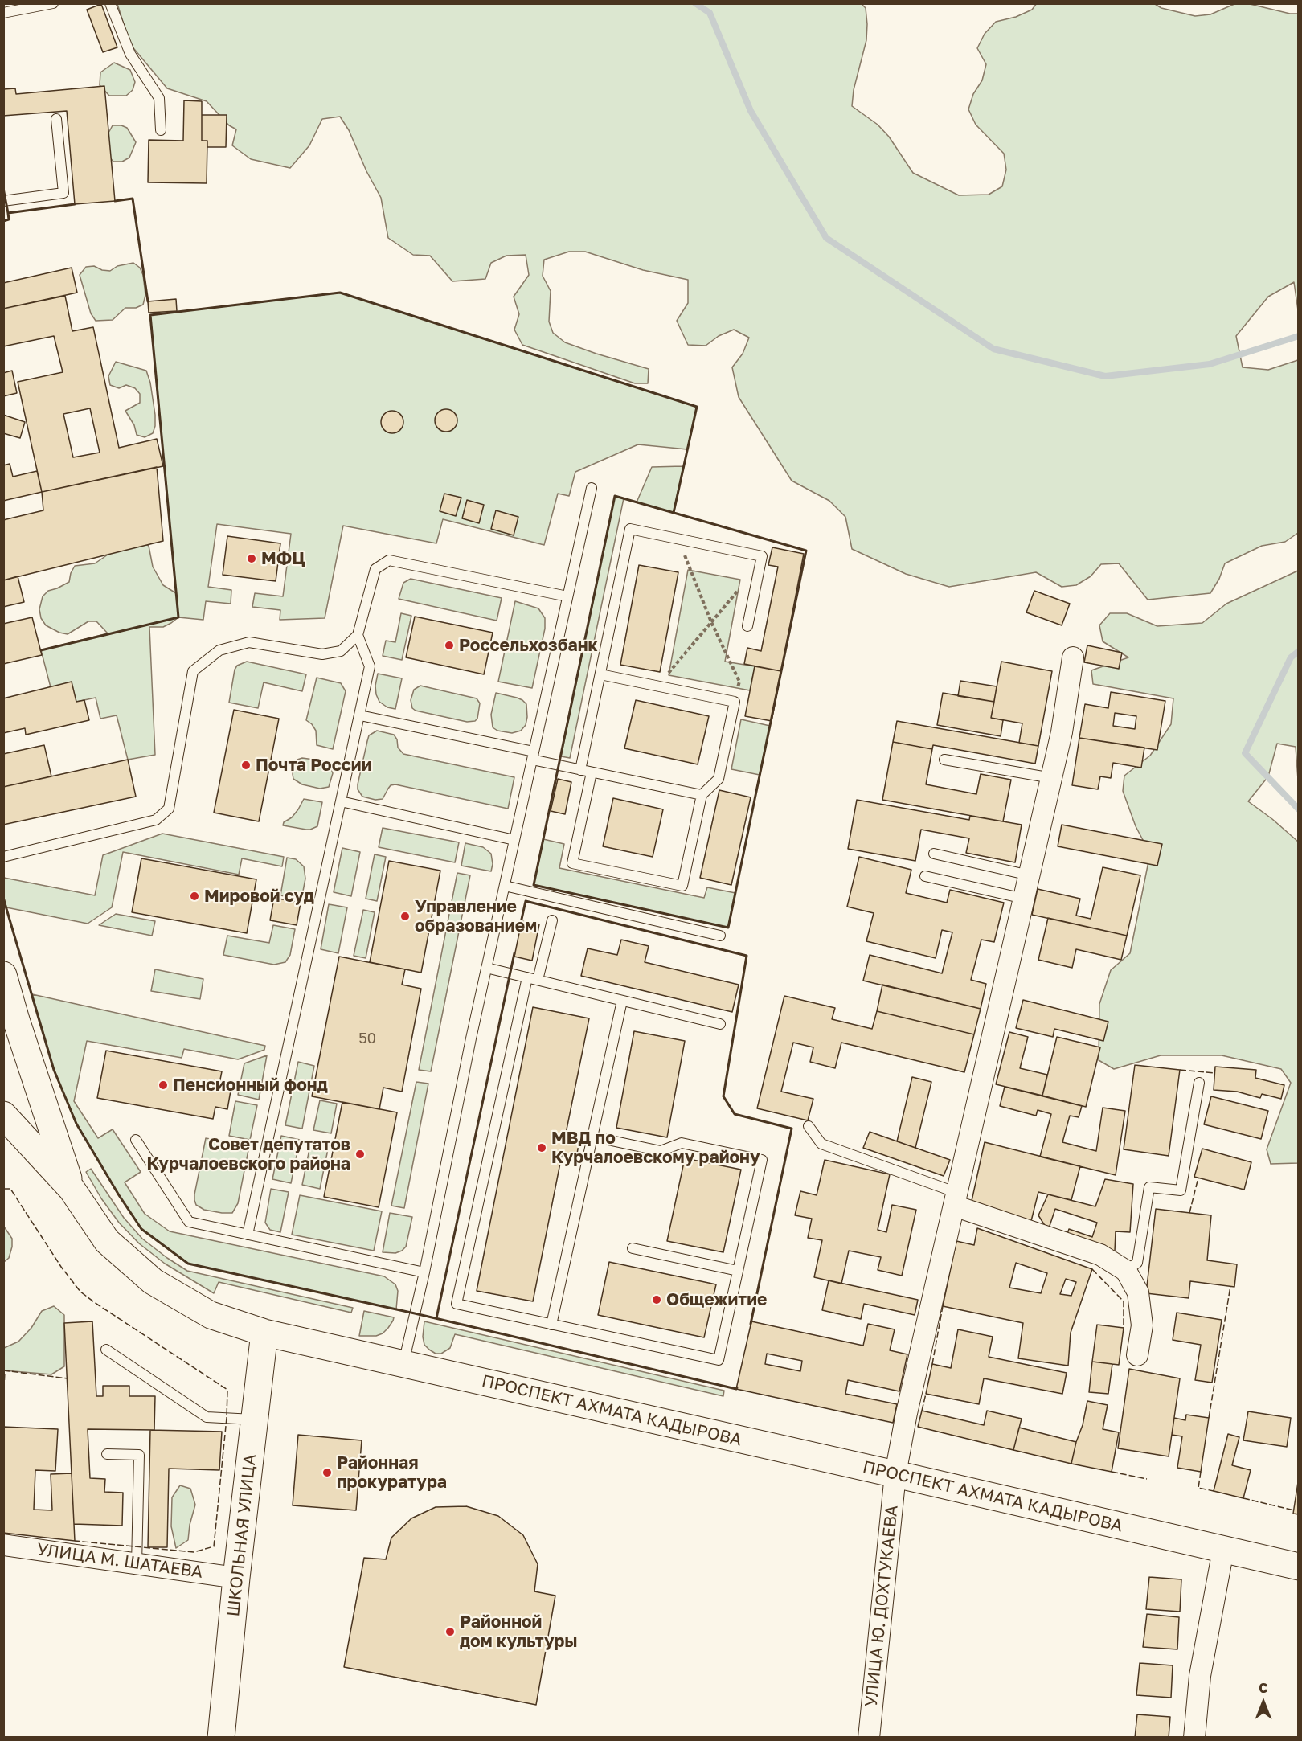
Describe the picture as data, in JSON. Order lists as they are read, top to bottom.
{
  "streets": {
    "main road": ["ПРОСПЕКТ АХМАТА КАДЫРОВА", "ШКОЛЬНАЯ УЛИЦА"],
    "street": ["УЛИЦА М. ШАТАЕВА", "УЛИЦА Ю. ДОХТУКАЕВА"]
  },
  "crossings": [
    ["ПРОСПЕКТ АХМАТА КАДЫРОВА", "ШКОЛЬНАЯ УЛИЦА"],
    ["ПРОСПЕКТ АХМАТА КАДЫРОВА", "УЛИЦА Ю. ДОХТУКАЕВА"],
    ["ШКОЛЬНАЯ УЛИЦА", "УЛИЦА М. ШАТАЕВА"]
  ],
  "places": [
    "МФЦ",
    "Россельхозбанк",
    "Почта России",
    "Мировой суд",
    "Управление образованием",
    "Пенсионный фонд",
    "МВД по Курчалоевскому району",
    "Совет депутатов Курчалоевского района",
    "Общежитие",
    "Районная прокуратура",
    "Районной дом культуры"
  ],
  "house_numbers": ["50"],
  "north": "top"
}
